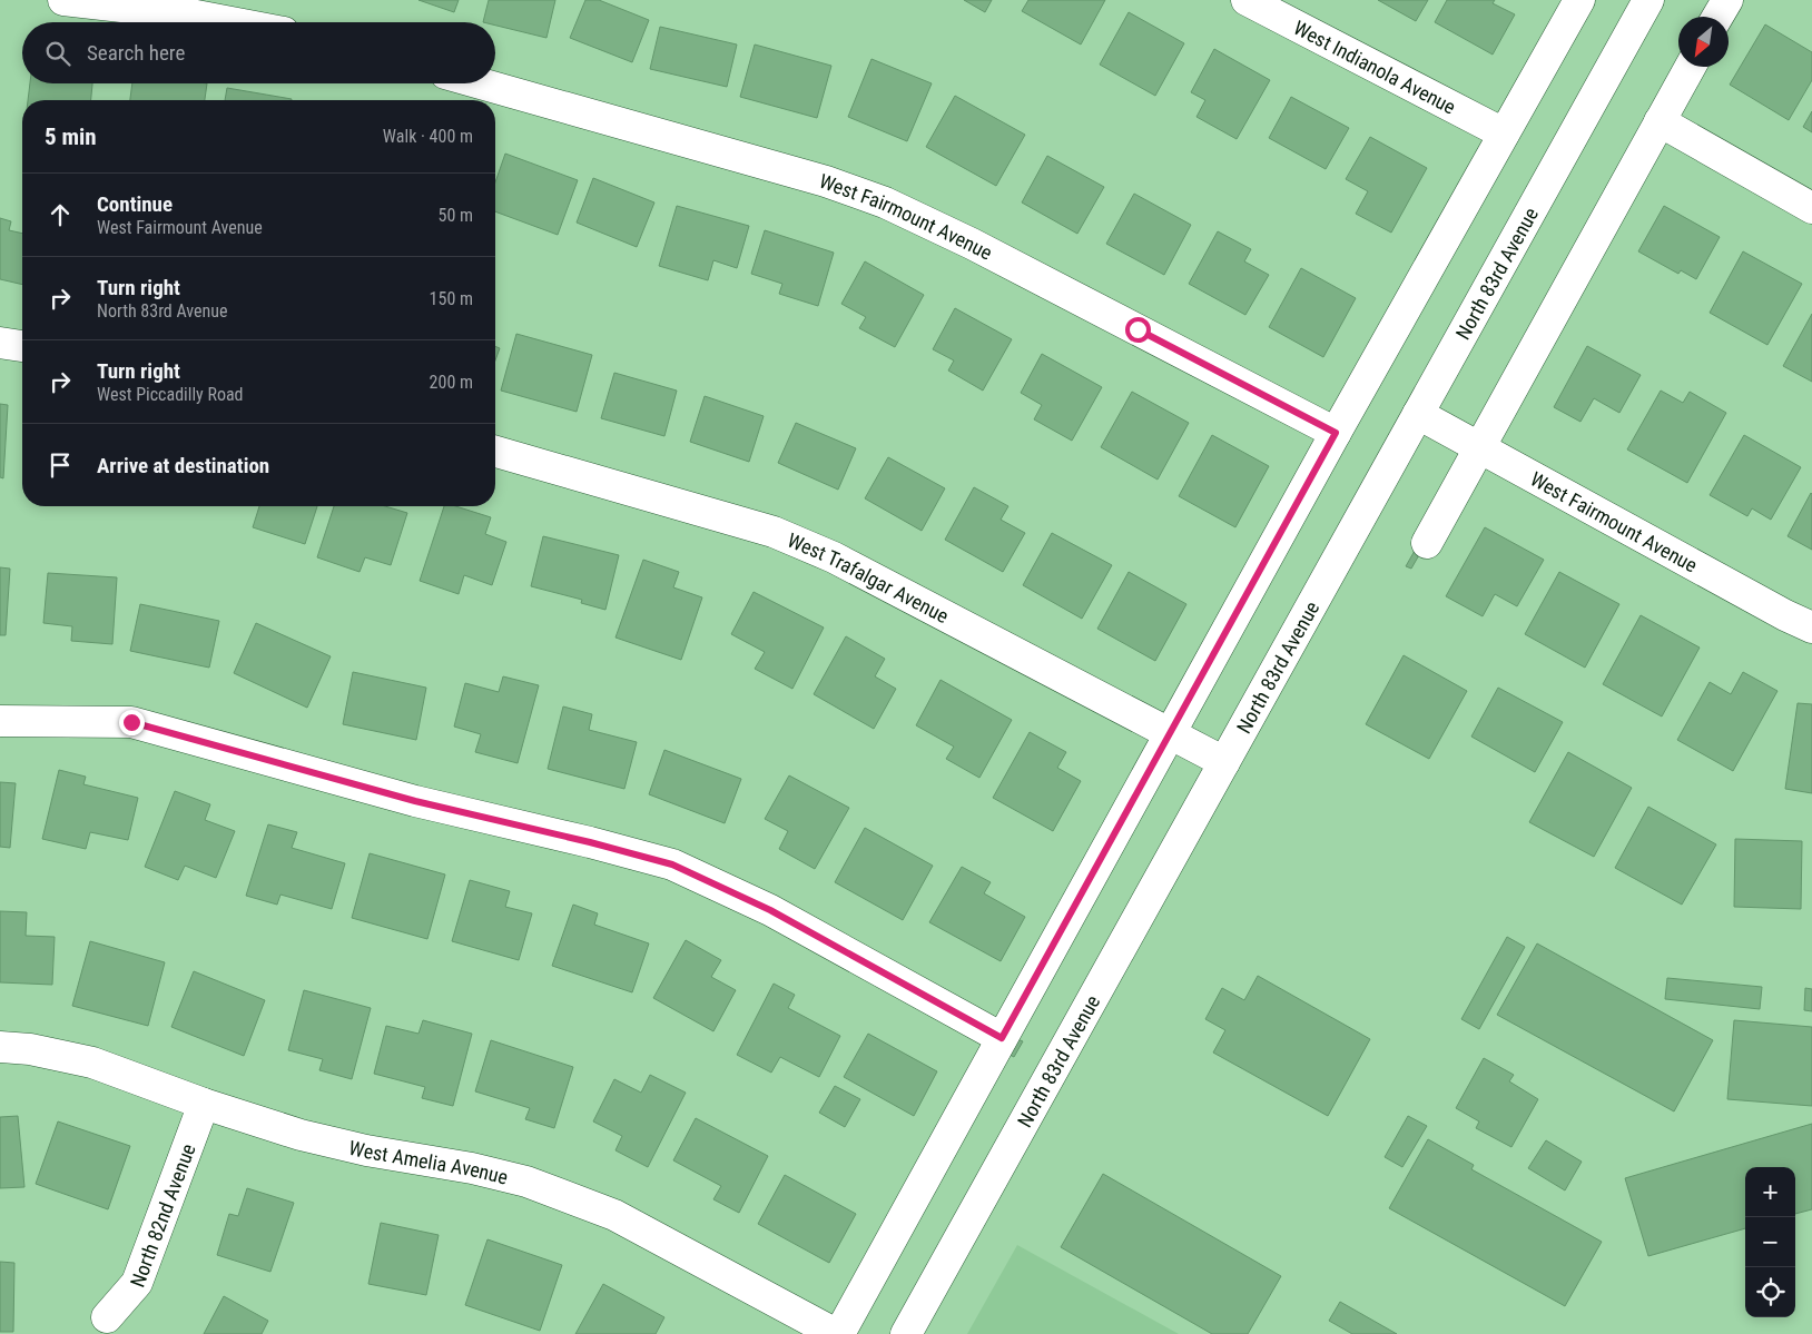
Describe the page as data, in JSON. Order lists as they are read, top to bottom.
{
  "streets": {
    "street": [
      "West Indianola Avenue",
      "West Fairmount Avenue",
      "North 83rd Avenue",
      "West Trafalgar Avenue",
      "West Amelia Avenue",
      "North 82nd Avenue"
    ]
  },
  "crossings": [
    ["West Fairmount Avenue", "North 83rd Avenue"],
    ["North 83rd Avenue", "West Trafalgar Avenue"],
    ["West Amelia Avenue", "North 82nd Avenue"]
  ],
  "north": "bottom left",
  "page": {
    "search": "Search here",
    "heading": ["5 min", "Walk · 400 m"],
    "list": [
      ["Continue", "West Fairmount Avenue", "50 m"],
      ["Turn right", "North 83rd Avenue", "150 m"],
      ["Turn right", "West Piccadilly Road", "200 m"],
      "Arrive at destination"
    ],
    "map_buttons": ["+", "−"]
  }
}
